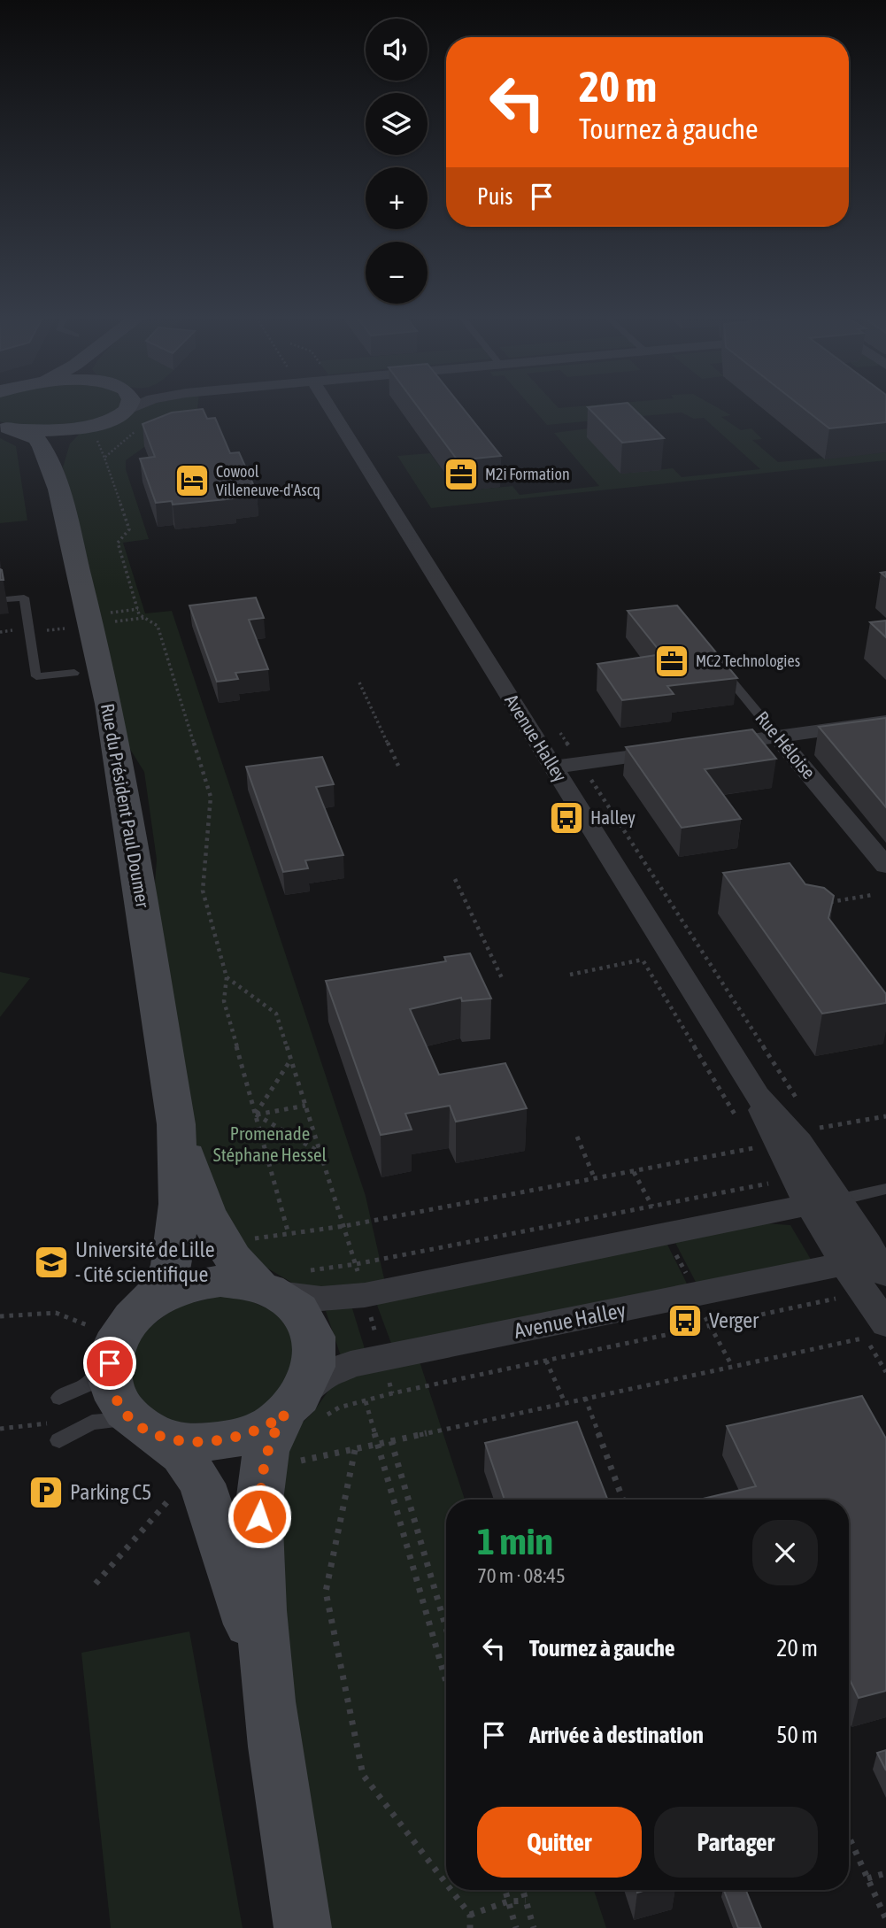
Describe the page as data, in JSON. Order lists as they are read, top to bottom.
{
  "streets": {
    "main road": ["Rue du Président Paul Doumer"],
    "street": ["Avenue Halley", "Rue Héloise"]
  },
  "crossings": [
    ["Avenue Halley", "Rue du Président Paul Doumer"]
  ],
  "parks": ["Promenade Stéphane Hessel"],
  "places": {
    "office": ["M2i Formation", "MC2 Technologies"],
    "hotel": ["Cowool Villeneuve-d'Ascq"],
    "bus stop": ["Halley", "Verger"],
    "school or university": ["Université de Lille ‐ Cité scientifique"],
    "parking": ["Parking C5"]
  },
  "page": {
    "map_buttons": ["+", "−"],
    "turn": ["20 m", "Tournez à gauche"],
    "then": "Puis",
    "heading": ["1 min", "70 m · 08:45"],
    "list": [
      {
        "name": "Tournez à gauche",
        "value": "20 m"
      },
      {
        "name": "Arrivée à destination",
        "value": "50 m"
      }
    ],
    "buttons": ["Quitter", "Partager"]
  }
}
